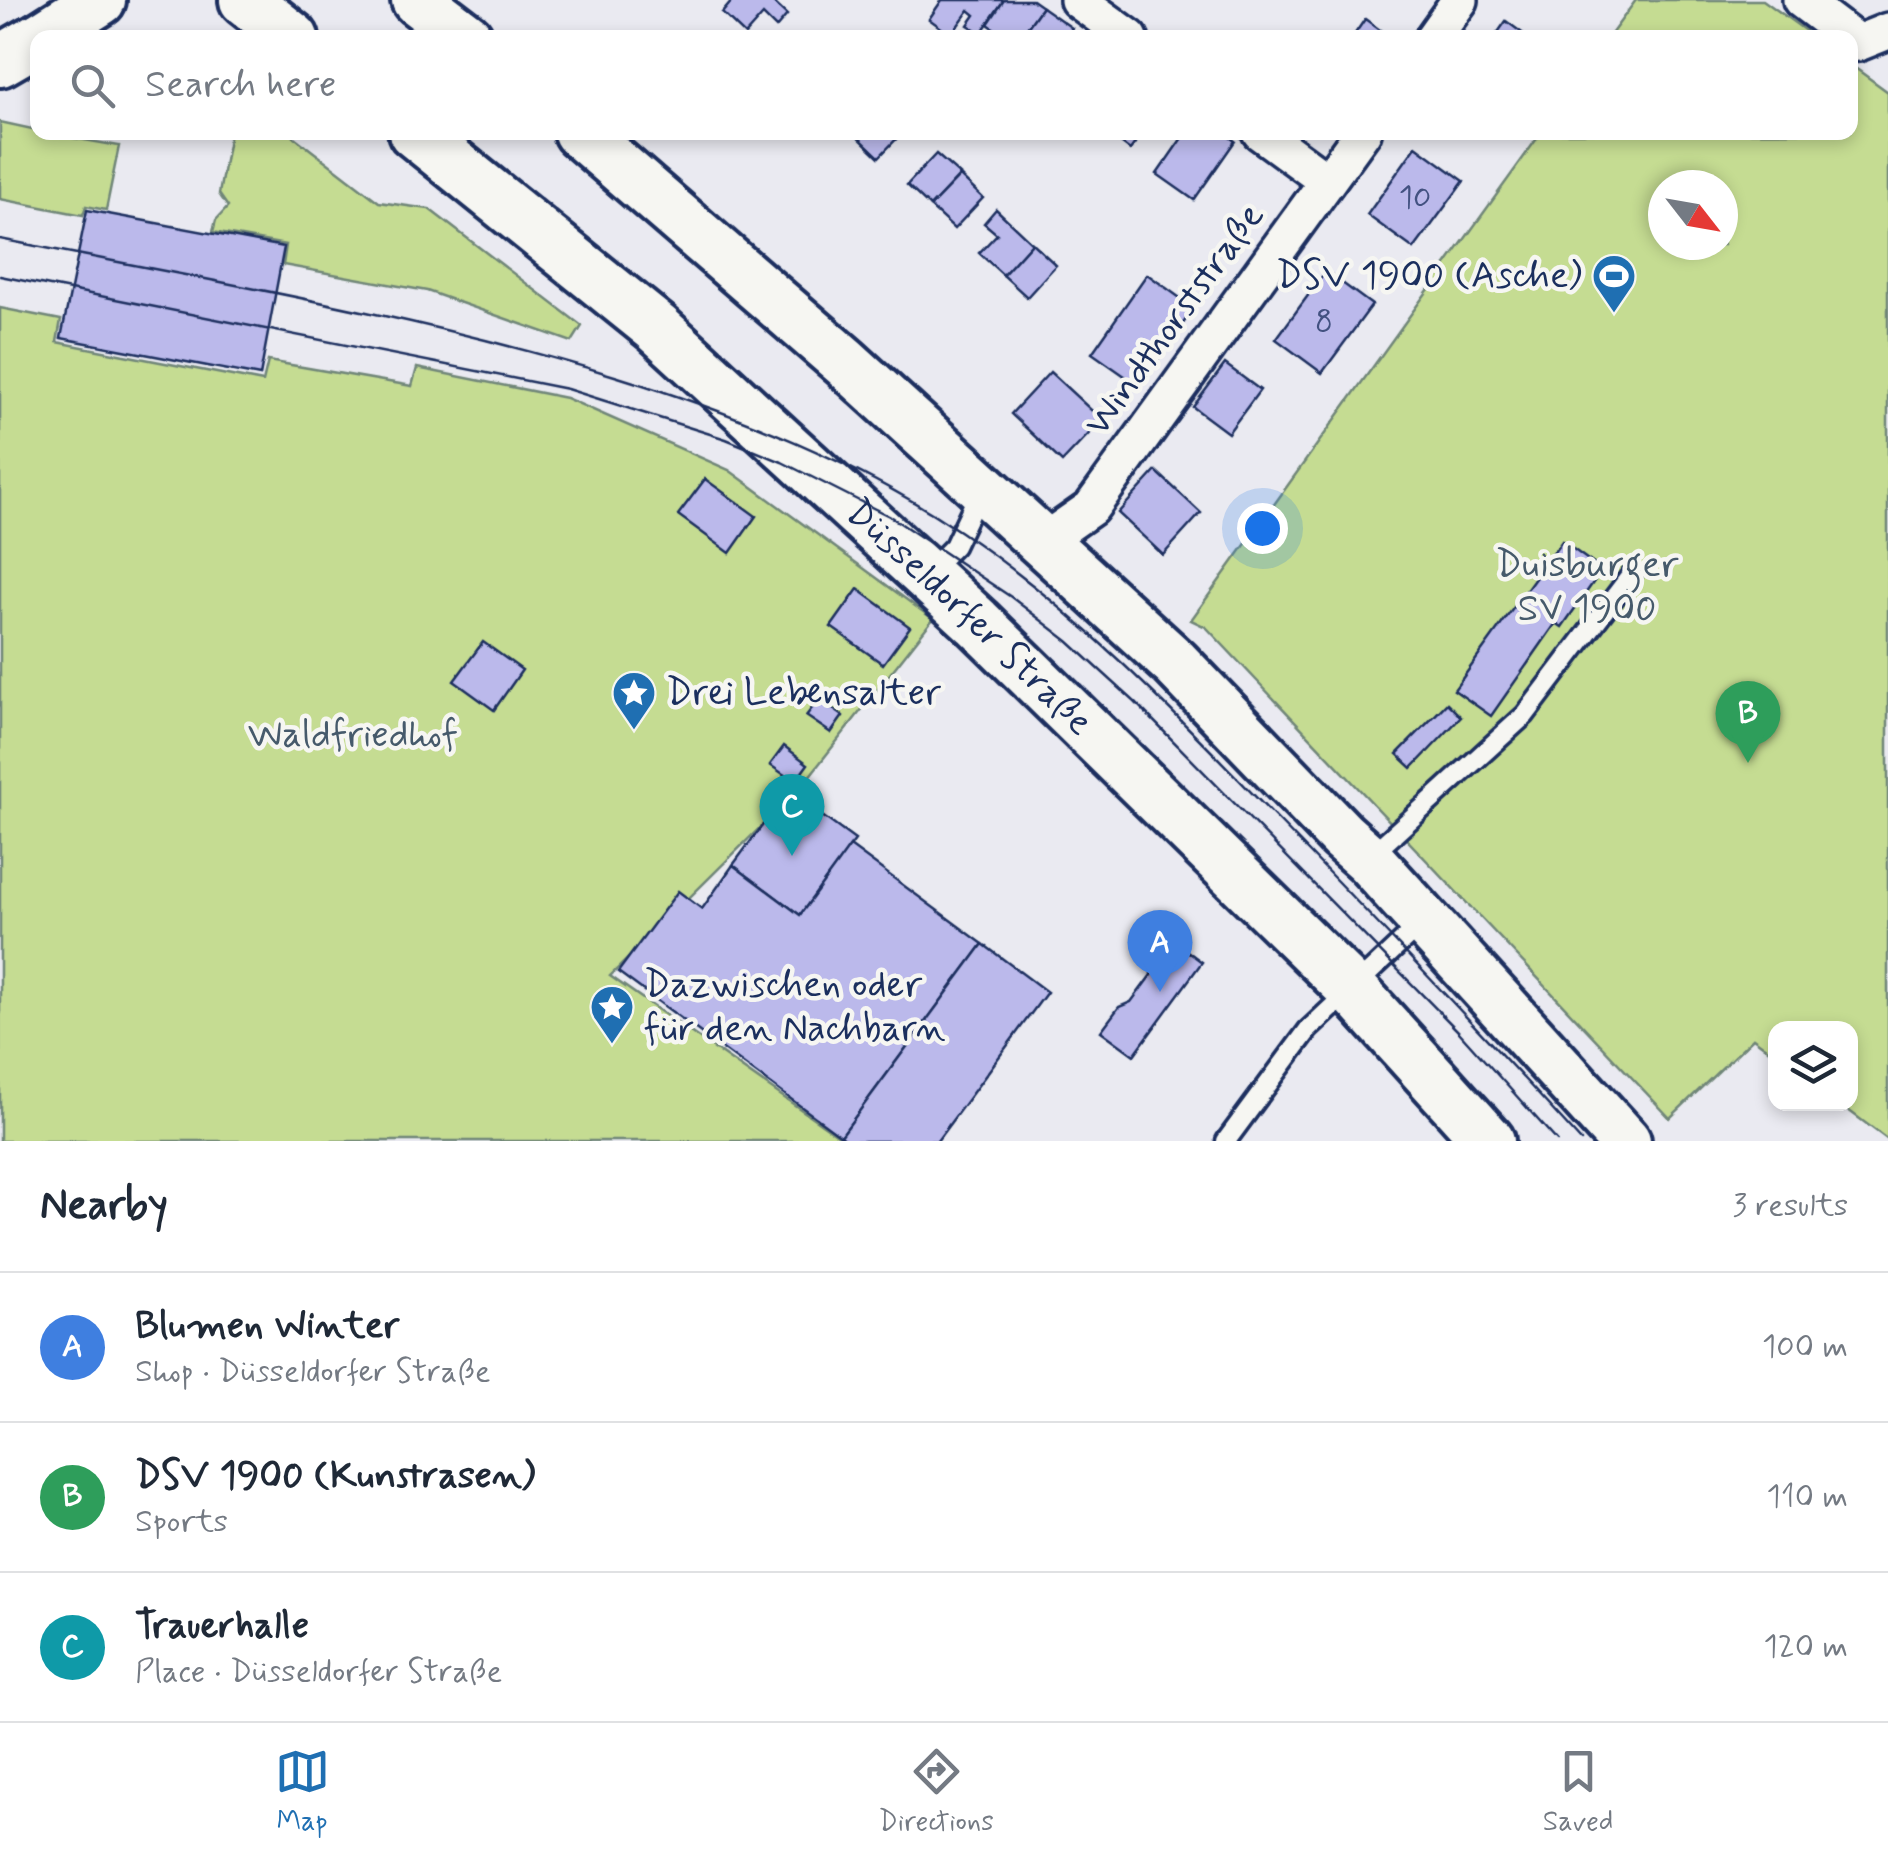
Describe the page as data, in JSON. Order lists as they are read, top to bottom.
{
  "streets": {
    "main road": ["Düsseldorfer Straße"],
    "street": ["Windthorststraße"]
  },
  "parks": ["Duisburger SV 1900", "Waldfriedhof"],
  "places": {
    "sports": ["DSV 1900 (Asche)"],
    "place": ["Drei Lebensalter", "Dazwischen oder für den Nachbarn"]
  },
  "house_numbers": ["10", "8"],
  "north": "bottom right",
  "page": {
    "search": "Search here",
    "pins": ["B", "C", "A"],
    "heading": ["Nearby", "3 results"],
    "list": [
      {
        "mark": "A",
        "name": "Blumen Winter",
        "note": "Shop · Düsseldorfer Straße",
        "value": "100 m"
      },
      {
        "mark": "B",
        "name": "DSV 1900 (Kunstrasen)",
        "note": "Sports",
        "value": "110 m"
      },
      {
        "mark": "C",
        "name": "Trauerhalle",
        "note": "Place · Düsseldorfer Straße",
        "value": "120 m"
      }
    ],
    "nav": ["Map", "Directions", "Saved"]
  }
}
